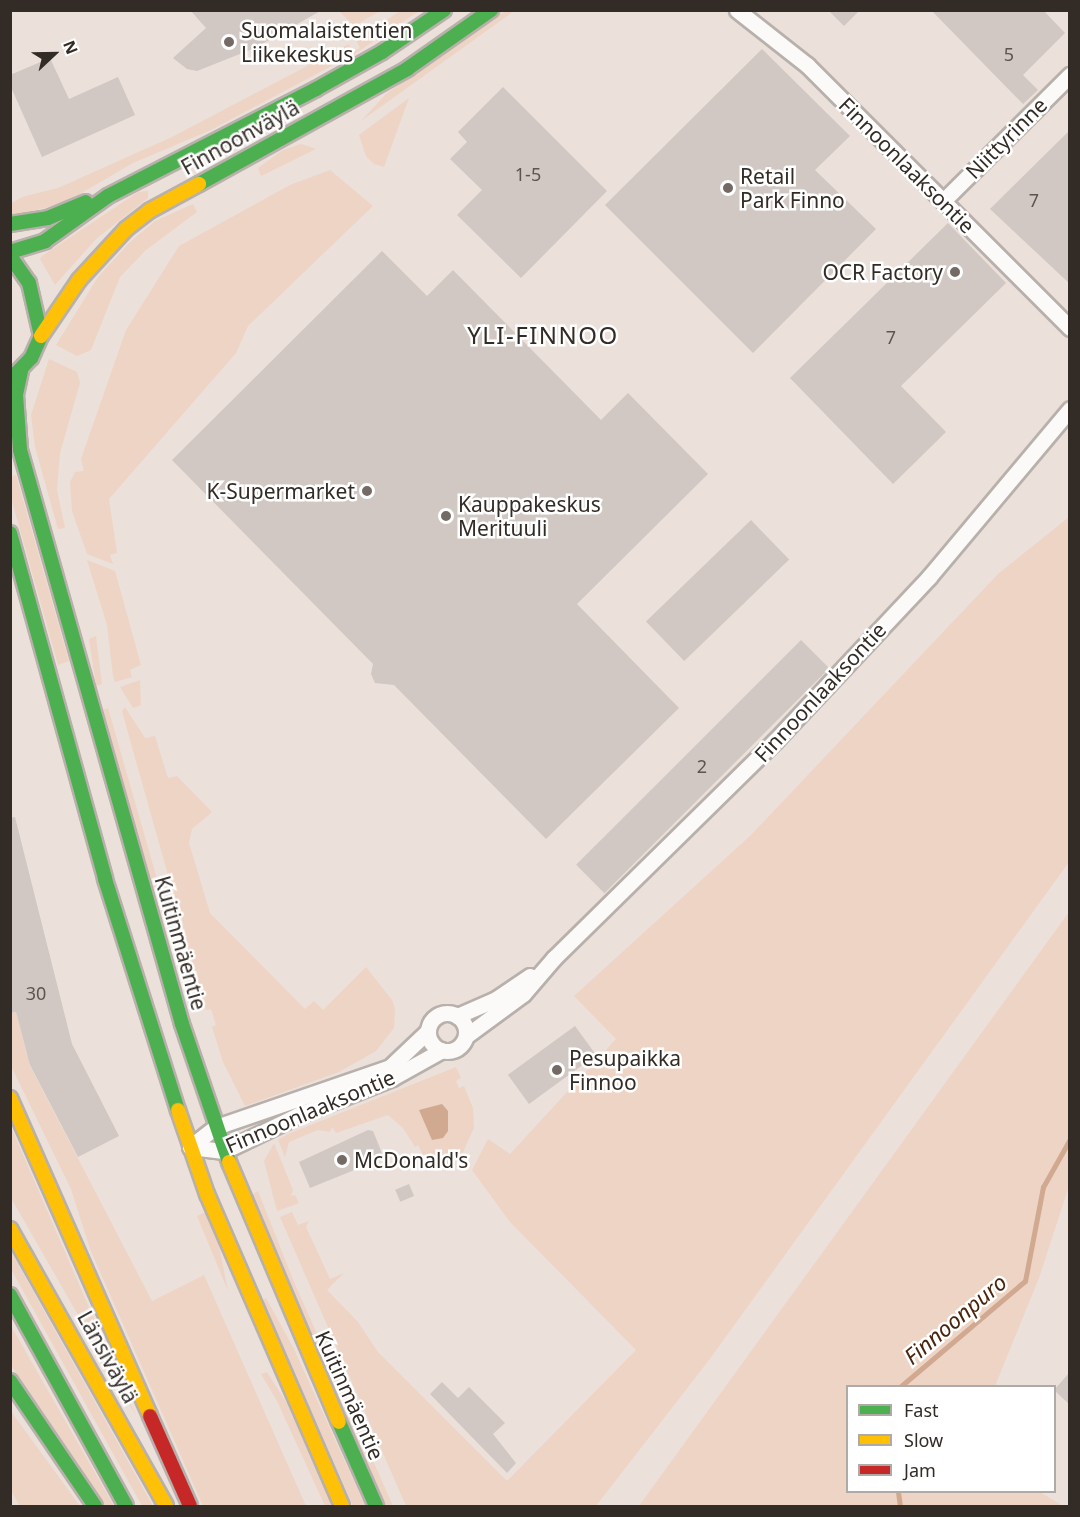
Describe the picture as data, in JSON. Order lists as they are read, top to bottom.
{
  "streets": {
    "main road": ["Finnoonväylä", "Kuitinmäentie", "Länsiväylä"],
    "street": ["Niittyrinne", "Finnoonlaaksontie"]
  },
  "crossings": [
    ["Finnoonväylä", "Kuitinmäentie"],
    ["Niittyrinne", "Finnoonlaaksontie"],
    ["Finnoonlaaksontie", "Kuitinmäentie"]
  ],
  "districts": ["YLI-FINNOO"],
  "water": ["Finnoonpuro"],
  "places": [
    "Suomalaistentien Liikekeskus",
    "Retail Park Finno",
    "OCR Factory",
    "K-Supermarket",
    "Kauppakeskus Merituuli",
    "Pesupaikka Finnoo",
    "McDonald's"
  ],
  "house_numbers": [
    "5",
    "1-5",
    "7",
    "7",
    "2",
    "30"
  ],
  "legend": ["Fast", "Slow", "Jam"],
  "north": "right"
}
